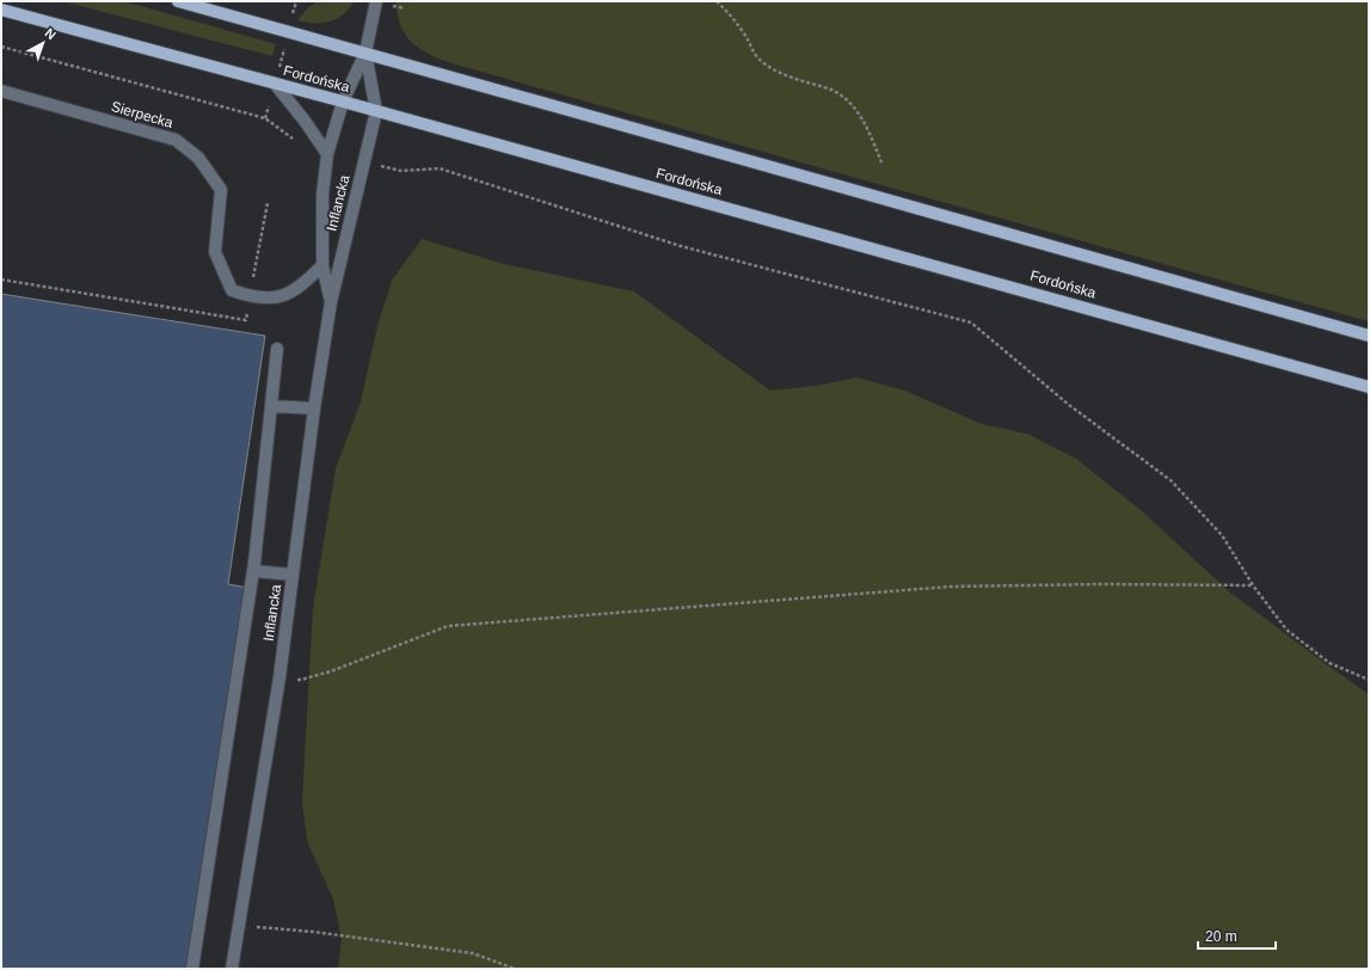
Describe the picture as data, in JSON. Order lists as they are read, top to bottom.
{
  "streets": {
    "main road": ["Fordońska"],
    "street": ["Sierpecka", "Inflancka"]
  },
  "crossings": [
    ["Fordońska", "Inflancka"],
    ["Sierpecka", "Inflancka"]
  ],
  "scale_bar": "20 m",
  "north": "top right"
}
